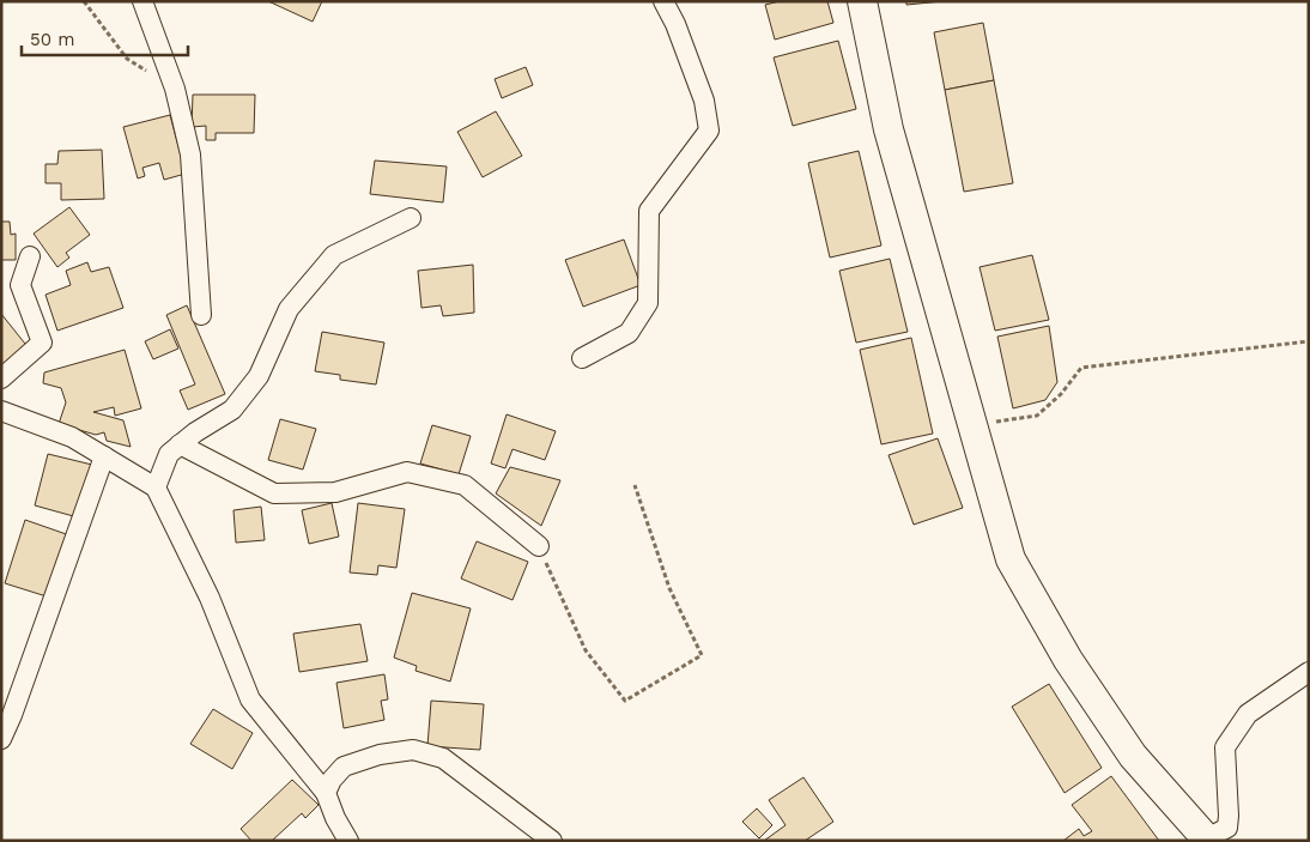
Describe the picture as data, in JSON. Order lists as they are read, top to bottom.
{
  "scale_bar": "50 m"
}
